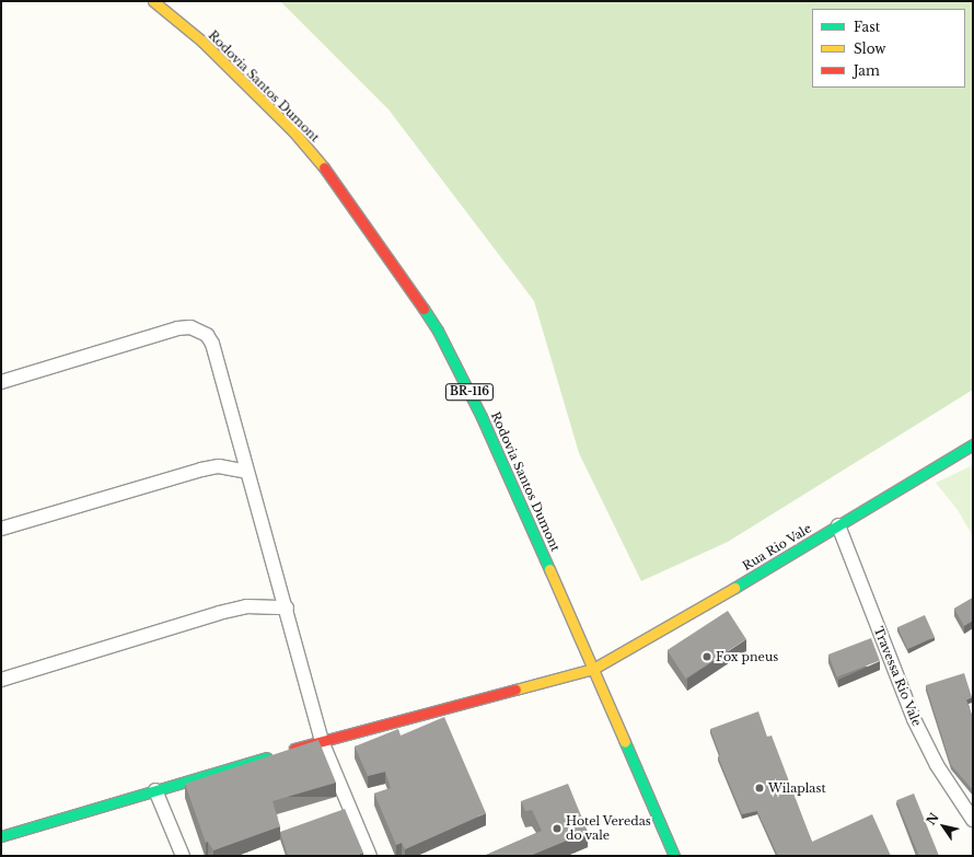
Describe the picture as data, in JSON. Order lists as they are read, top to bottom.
{
  "streets": {
    "main road": ["Rodovia Santos Dumont", "BR-116", "Rua Rio Vale"],
    "street": ["Travessa Rio Vale"]
  },
  "crossings": [
    ["Rodovia Santos Dumont", "Rua Rio Vale"],
    ["Rua Rio Vale", "Travessa Rio Vale"]
  ],
  "places": ["Fox pneus", "Wilaplast", "Hotel Veredas do vale"],
  "legend": ["Fast", "Slow", "Jam"],
  "north": "top left"
}
